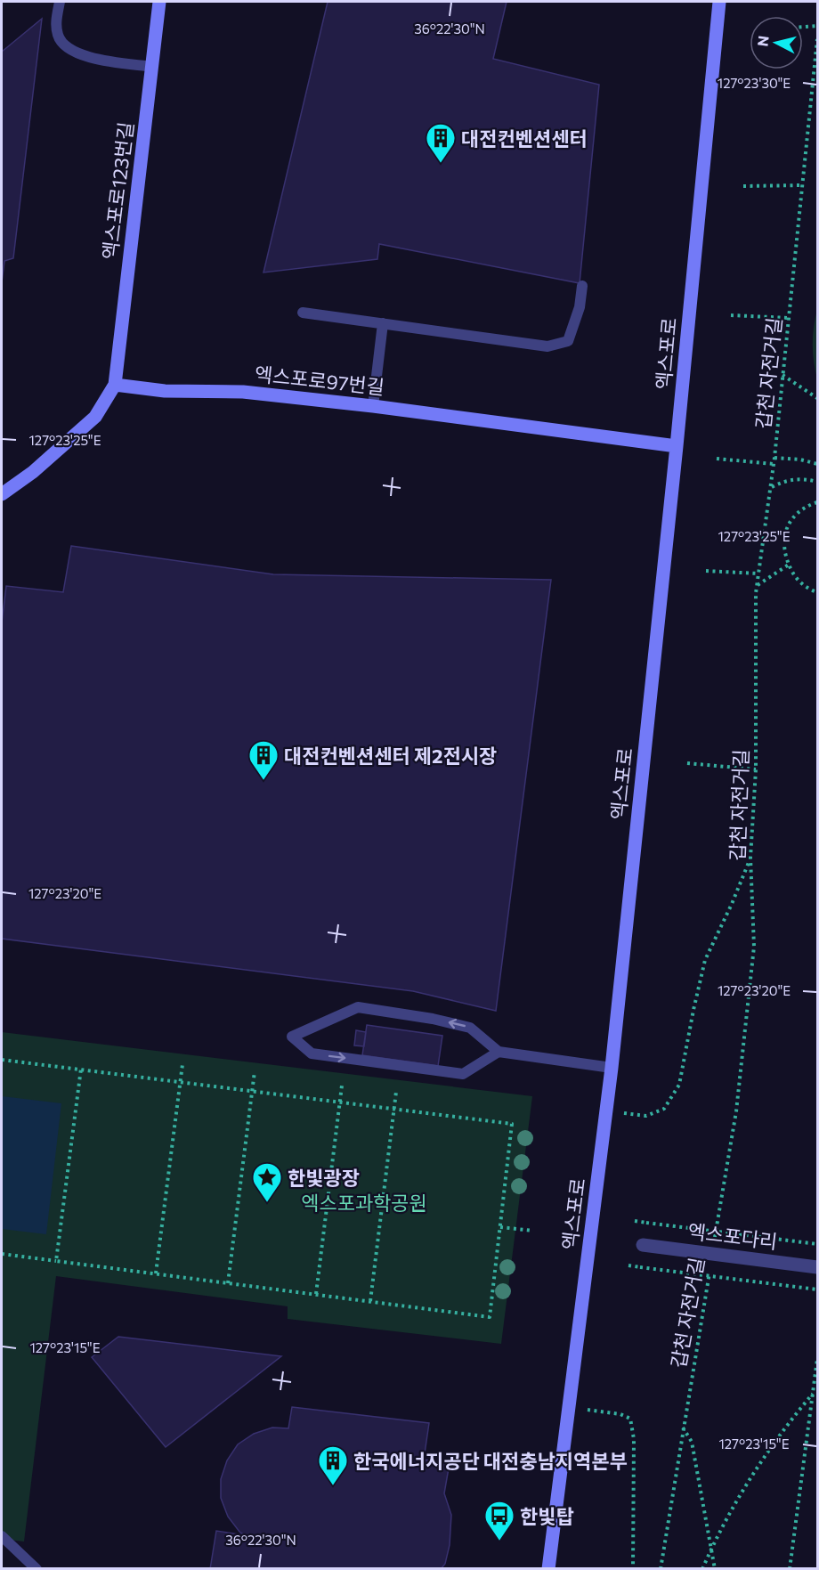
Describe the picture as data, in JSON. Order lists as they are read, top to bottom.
{
  "streets": {
    "main road": ["엑스포로123번길", "엑스포로", "엑스포로97번길"],
    "street": ["엑스포다리"],
    "path": ["갑천 자전거길"]
  },
  "crossings": [
    ["엑스포로123번길", "엑스포로97번길"],
    ["엑스포로", "엑스포로97번길"]
  ],
  "parks": ["엑스포과학공원"],
  "places": {
    "building": ["대전컨벤션센터", "대전컨벤션센터 제2전시장", "한국에너지공단 대전충남지역본부"],
    "place": ["한빛광장"],
    "bus stop": ["한빛탑"]
  },
  "north": "left",
  "coordinates": [
    "36°22'30\"N",
    "127°23'30\"E",
    "127°23'25\"E",
    "127°23'20\"E",
    "127°23'15\"E"
  ]
}
